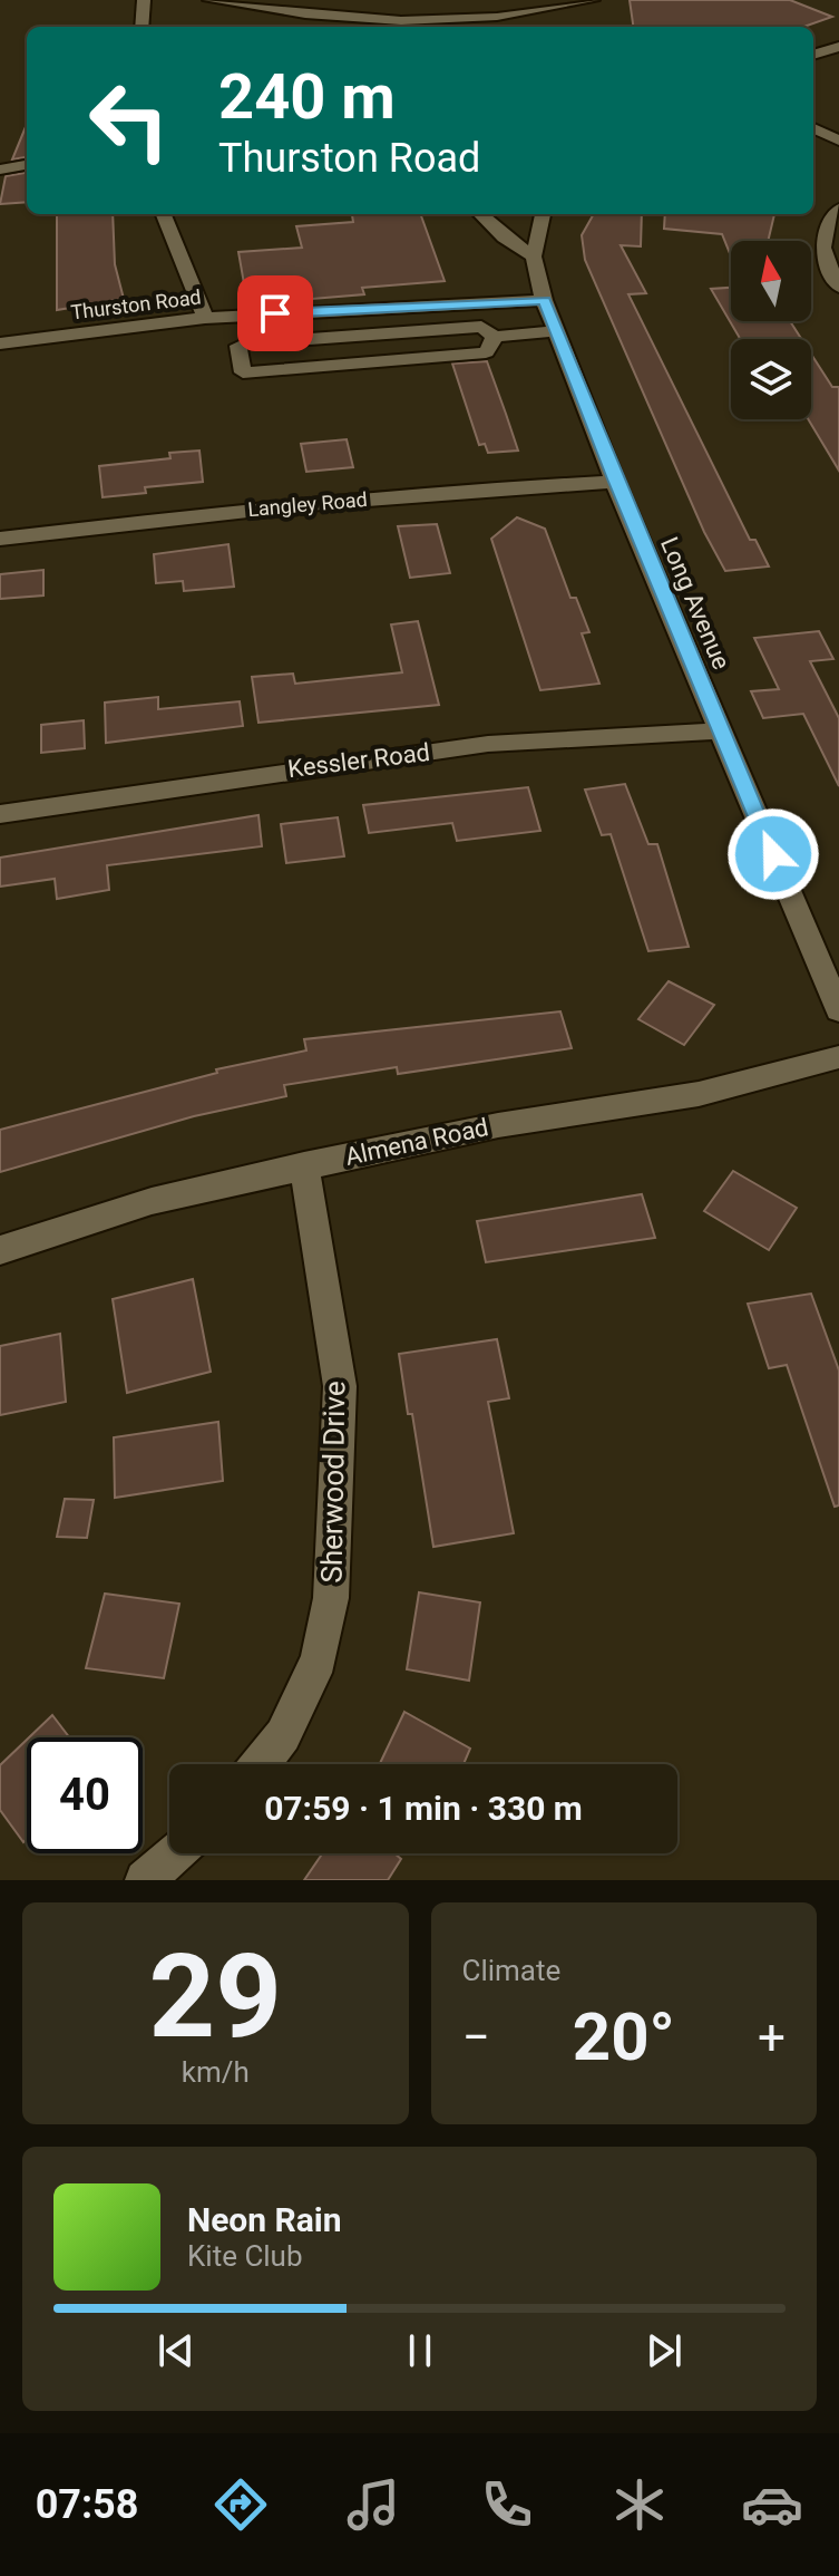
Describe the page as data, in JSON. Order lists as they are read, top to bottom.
{
  "streets": {
    "street": [
      "Thurston Road",
      "Langley Road",
      "Long Avenue",
      "Kessler Road",
      "Almena Road",
      "Sherwood Drive"
    ]
  },
  "crossings": [
    ["Thurston Road", "Long Avenue"],
    ["Langley Road", "Long Avenue"],
    ["Long Avenue", "Kessler Road"],
    ["Almena Road", "Sherwood Drive"]
  ],
  "north": "top",
  "page": {
    "turn": ["240 m", "Thurston Road"],
    "limit": "40",
    "trip": "07:59 · 1 min · 330 m",
    "tile": [
      ["29", "km/h"],
      "Climate"
    ],
    "heat": ["−", "20°", "+"],
    "song": ["Neon Rain", "Kite Club"],
    "tabs": "07:58"
  }
}
